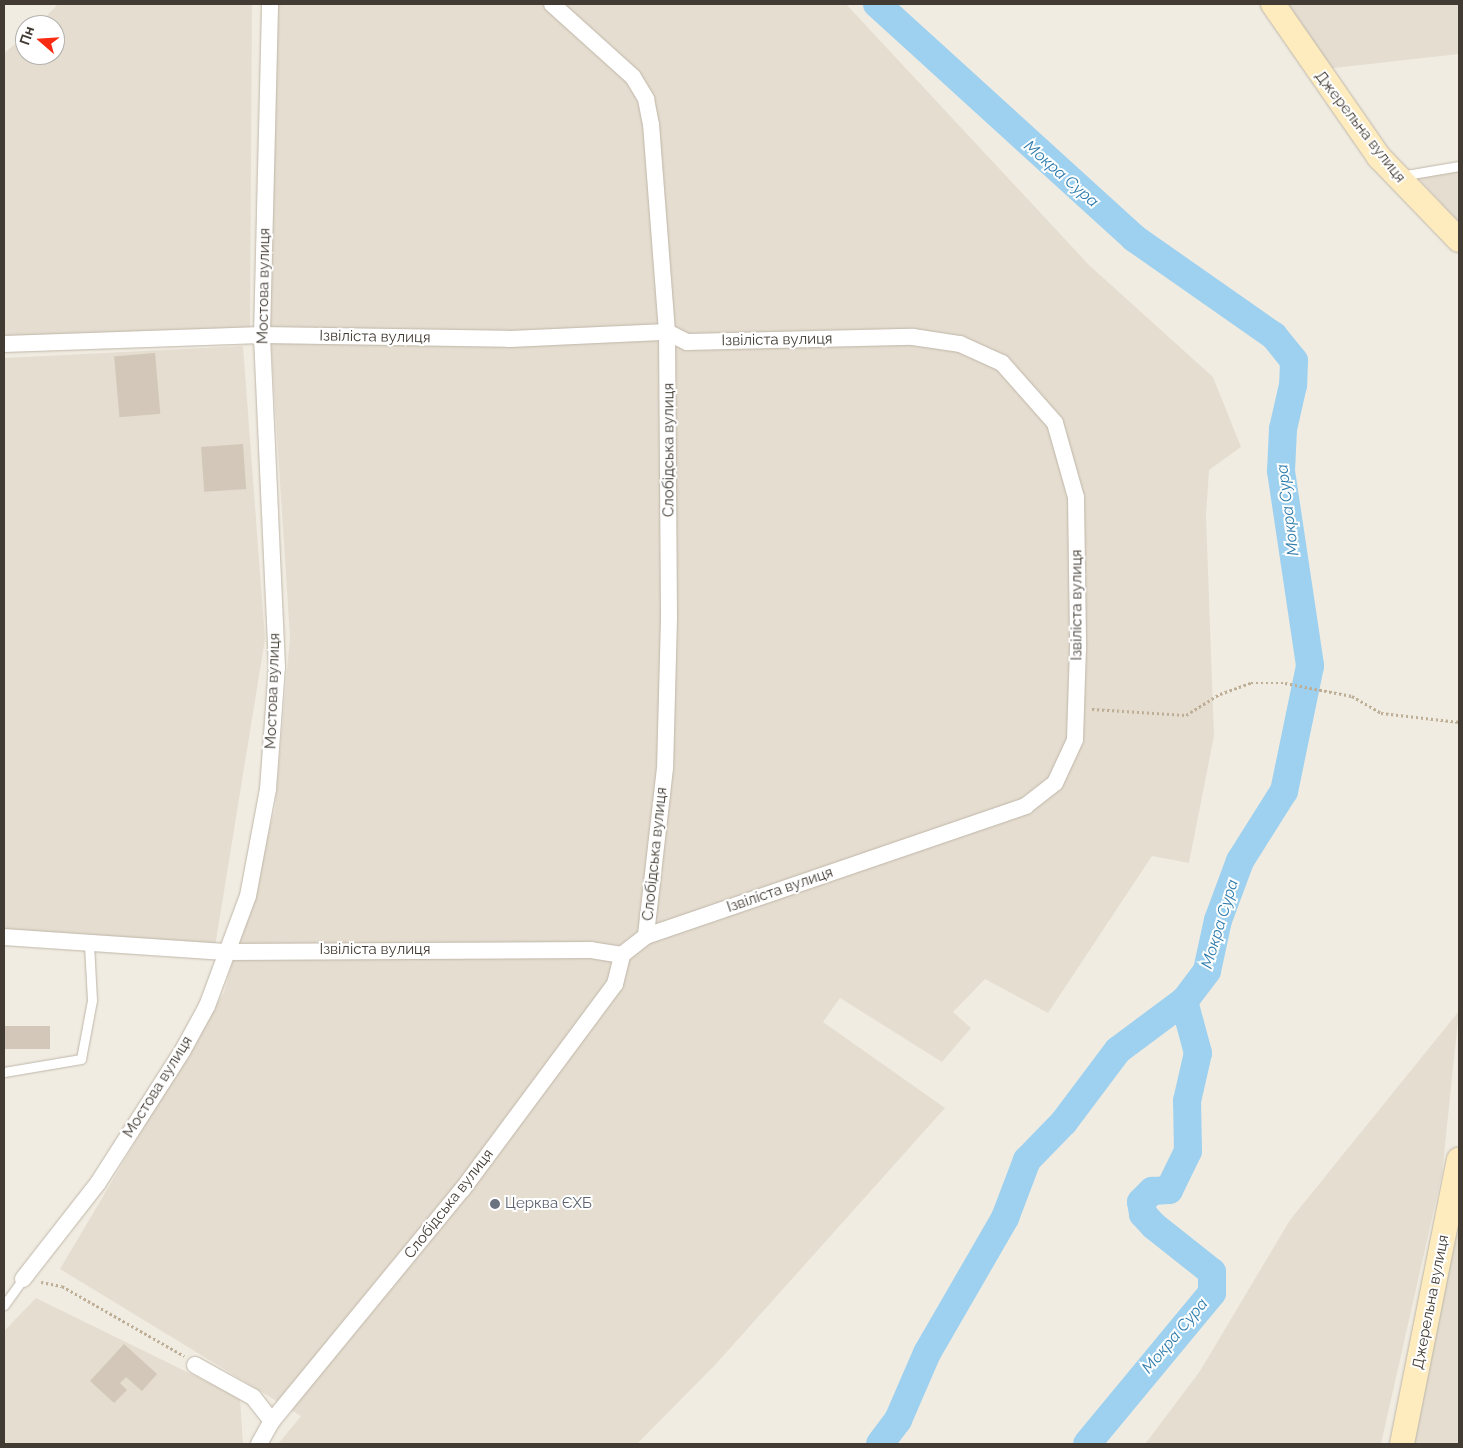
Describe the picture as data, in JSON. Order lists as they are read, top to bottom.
{
  "streets": {
    "street": [
      "Джерельна вулиця",
      "Мостова вулиця",
      "Ізвіліста вулиця",
      "Слобідська вулиця"
    ]
  },
  "crossings": [
    ["Мостова вулиця", "Ізвіліста вулиця"],
    ["Ізвіліста вулиця", "Слобідська вулиця"]
  ],
  "water": ["Мокра Сура"],
  "places": ["Церква ЄХБ"],
  "north": "left"
}
